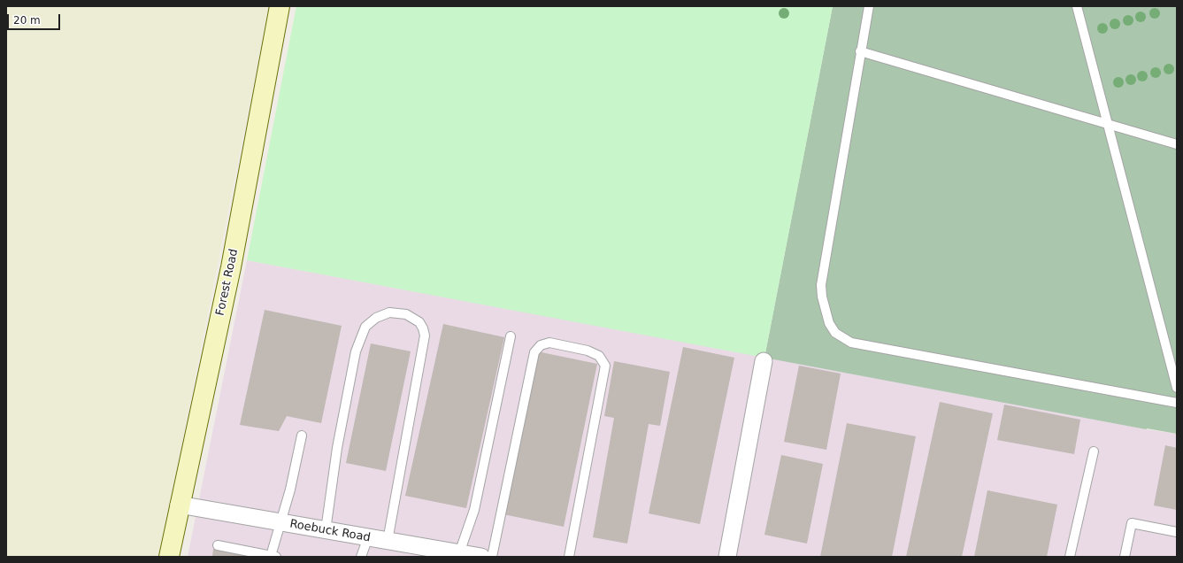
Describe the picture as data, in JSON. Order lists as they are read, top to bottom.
{
  "streets": {
    "street": ["Forest Road", "Roebuck Road"]
  },
  "crossings": [
    ["Forest Road", "Roebuck Road"]
  ],
  "scale_bar": "20 m"
}
